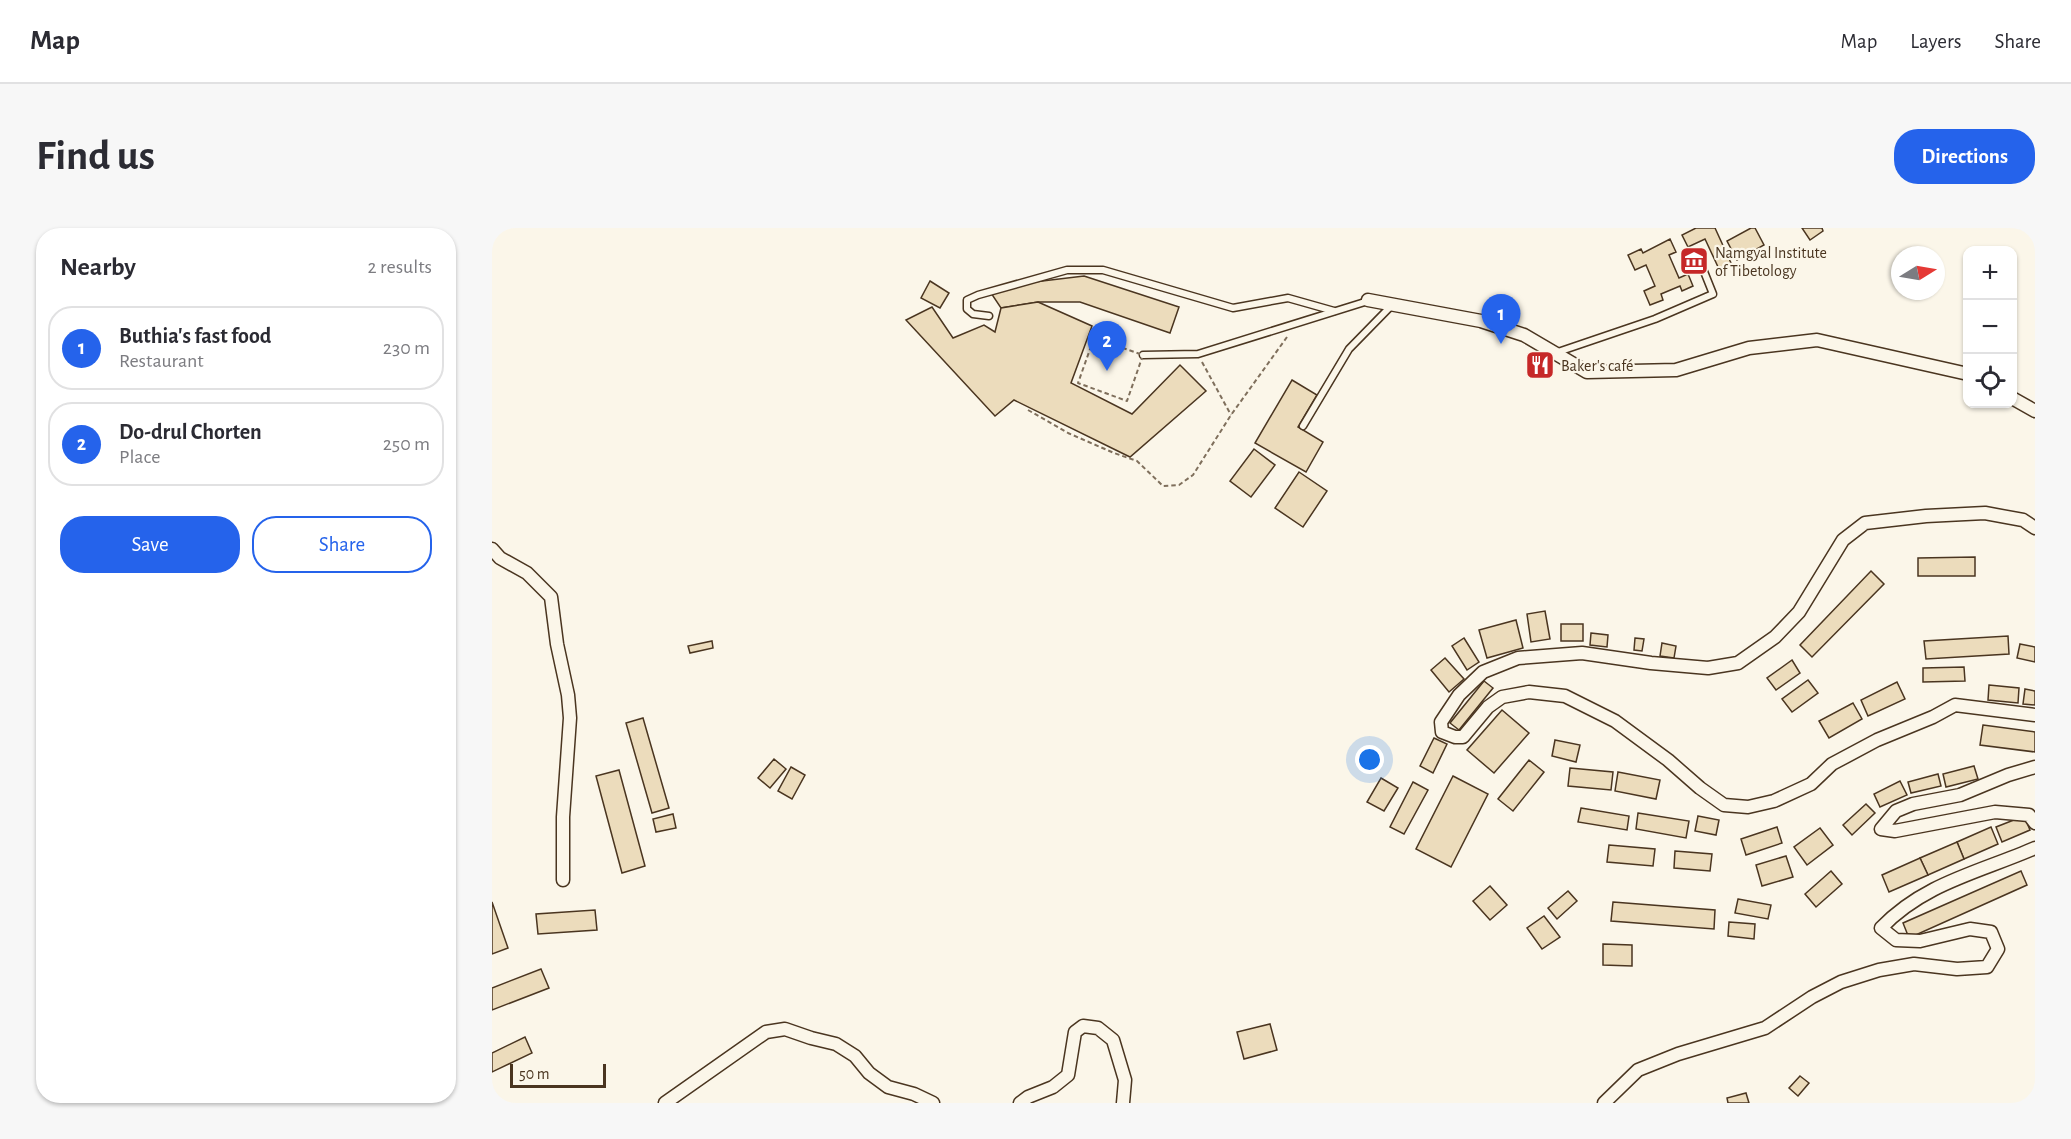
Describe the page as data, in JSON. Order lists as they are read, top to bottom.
{
  "places": {
    "museum": ["Namgyal Institute of Tibetology"],
    "restaurant": ["Baker's café"]
  },
  "scale_bar": "50 m",
  "north": "right",
  "page": {
    "header": "Map",
    "nav": ["Map", "Layers", "Share"],
    "buttons": [
      "Directions",
      ["Save", "Share"]
    ],
    "title": "Find us",
    "heading": ["Nearby", "2 results"],
    "map_buttons": ["+", "−"],
    "pins": ["1", "2"],
    "list": [
      {
        "mark": "1",
        "name": "Buthia's fast food",
        "note": "Restaurant",
        "value": "230 m"
      },
      {
        "mark": "2",
        "name": "Do-drul Chorten",
        "note": "Place",
        "value": "250 m"
      }
    ],
    "scale": "50 m"
  }
}
